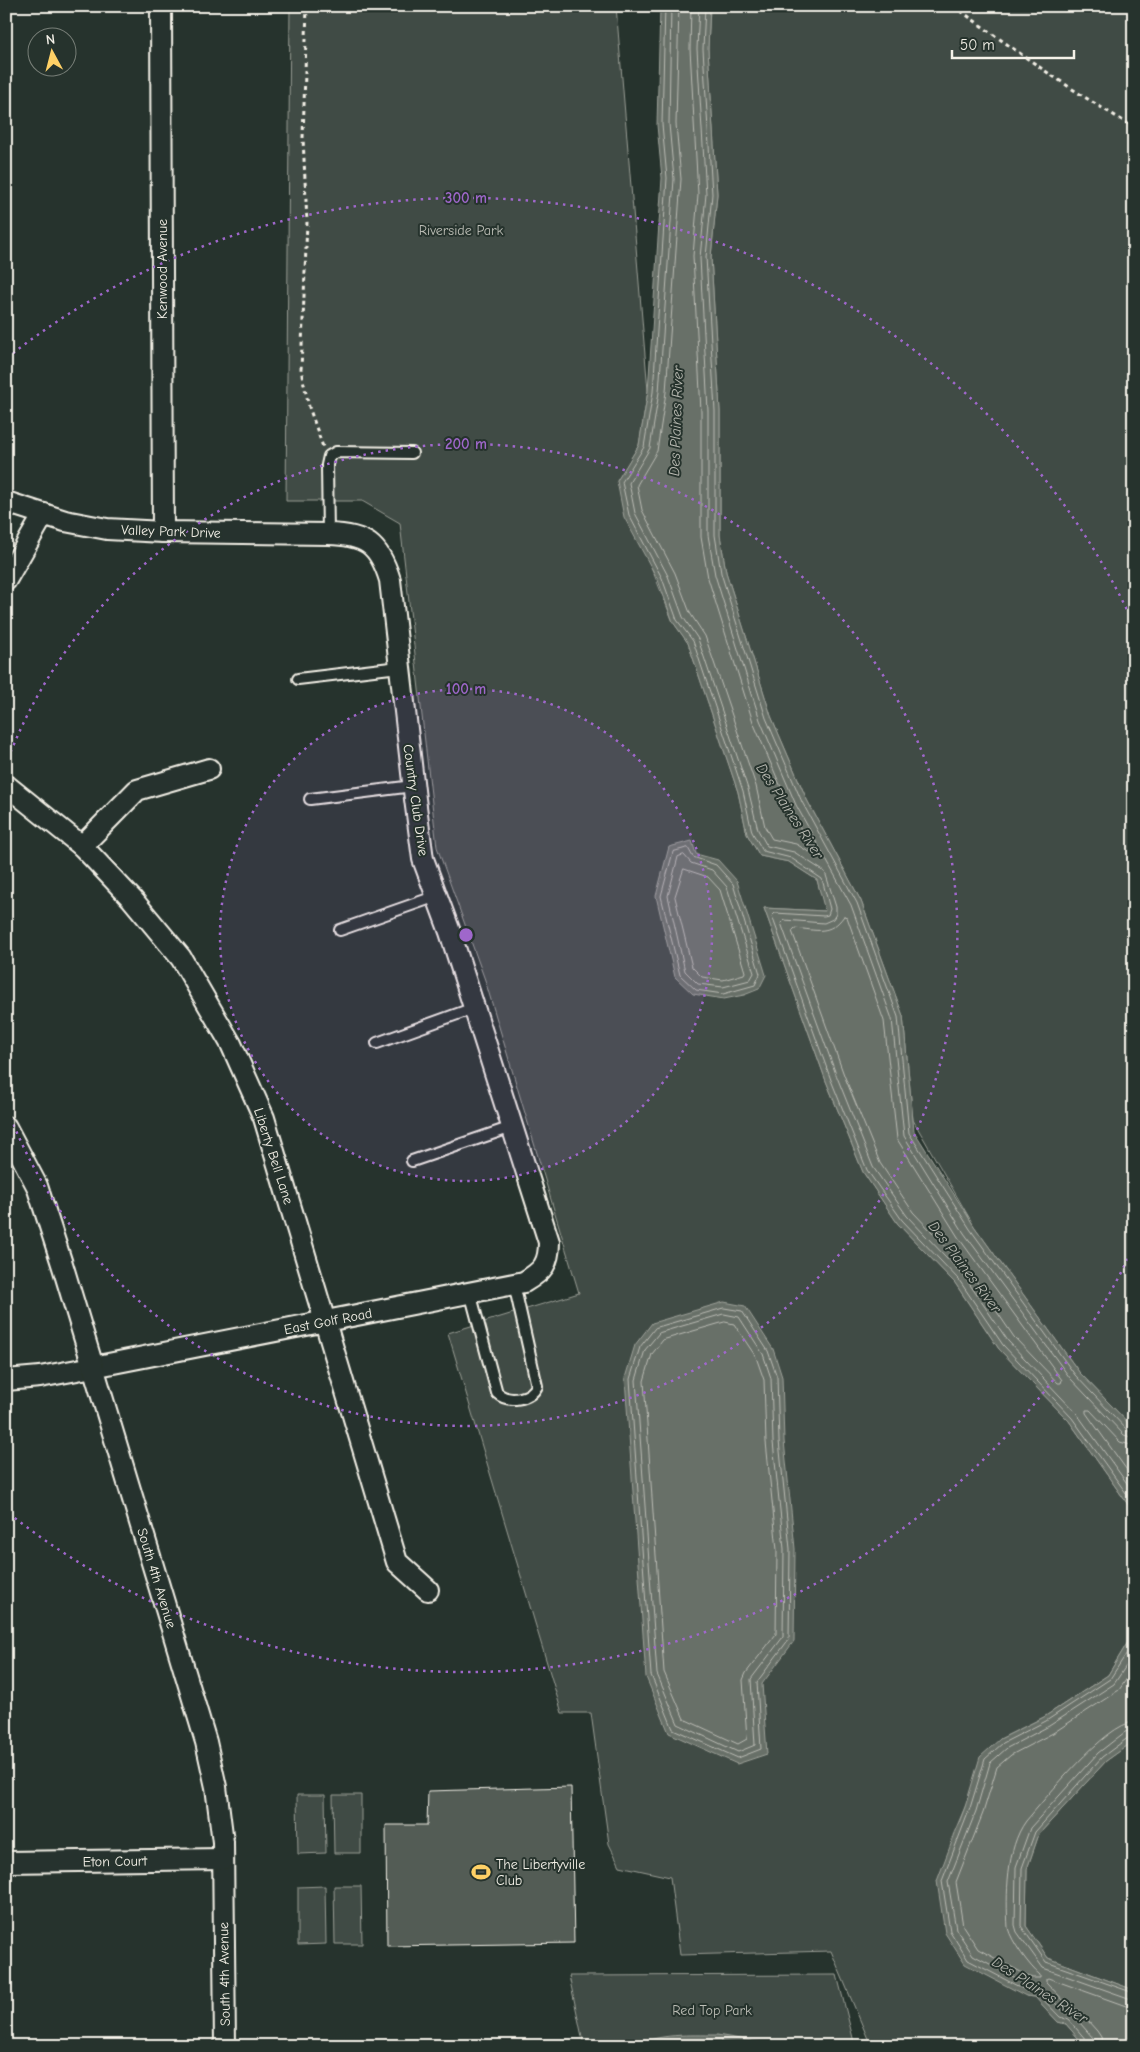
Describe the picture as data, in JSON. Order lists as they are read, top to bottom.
{
  "streets": {
    "street": [
      "Kenwood Avenue",
      "Valley Park Drive",
      "Country Club Drive",
      "Liberty Bell Lane",
      "East Golf Road",
      "South 4th Avenue",
      "Eton Court"
    ]
  },
  "crossings": [
    ["Kenwood Avenue", "Valley Park Drive"],
    ["Valley Park Drive", "Country Club Drive"],
    ["Country Club Drive", "East Golf Road"],
    ["Liberty Bell Lane", "East Golf Road"],
    ["East Golf Road", "South 4th Avenue"],
    ["South 4th Avenue", "Eton Court"]
  ],
  "water": ["Des Plaines River"],
  "parks": ["Riverside Park", "Red Top Park"],
  "places": {
    "sports": ["The Libertyville Club"]
  },
  "scale_bar": "50 m",
  "north": "top",
  "rings": ["300 m", "200 m", "100 m"]
}
